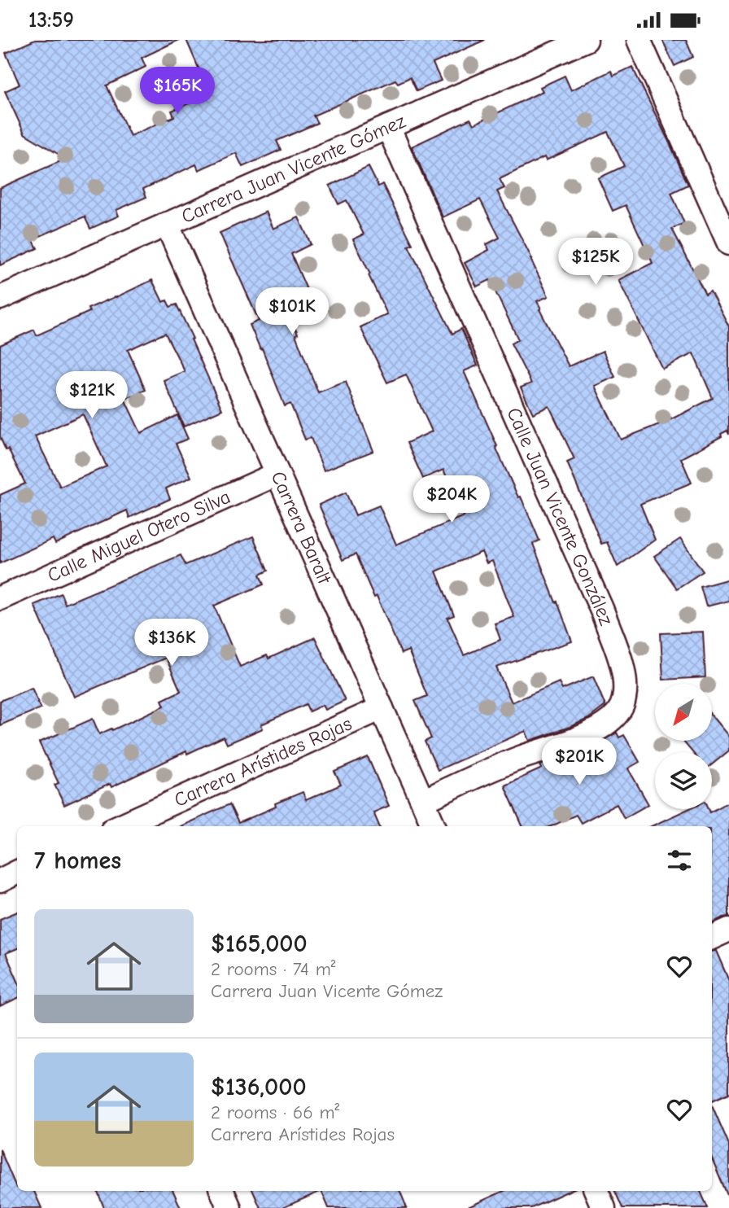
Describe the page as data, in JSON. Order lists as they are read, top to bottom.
{
  "streets": {
    "street": [
      "Carrera Juan Vicente Gómez",
      "Calle Juan Vicente González",
      "Carrera Baralt",
      "Calle Miguel Otero Silva",
      "Carrera Arístides Rojas"
    ]
  },
  "crossings": [
    ["Carrera Juan Vicente Gómez", "Calle Juan Vicente González"],
    ["Carrera Juan Vicente Gómez", "Carrera Baralt"],
    ["Calle Juan Vicente González", "Carrera Baralt"],
    ["Carrera Baralt", "Calle Miguel Otero Silva"],
    ["Carrera Baralt", "Carrera Arístides Rojas"]
  ],
  "north": "bottom left",
  "page": {
    "status": "13:59",
    "price": [
      "$165K",
      "$125K",
      "$101K",
      "$121K",
      "$204K",
      "$136K",
      "$201K"
    ],
    "heading": "7 homes",
    "list": [
      {
        "name": "$165,000",
        "note": "2 rooms · 74 m² · Carrera Juan Vicente Gómez"
      },
      {
        "name": "$136,000",
        "note": "2 rooms · 66 m² · Carrera Arístides Rojas"
      }
    ]
  }
}
